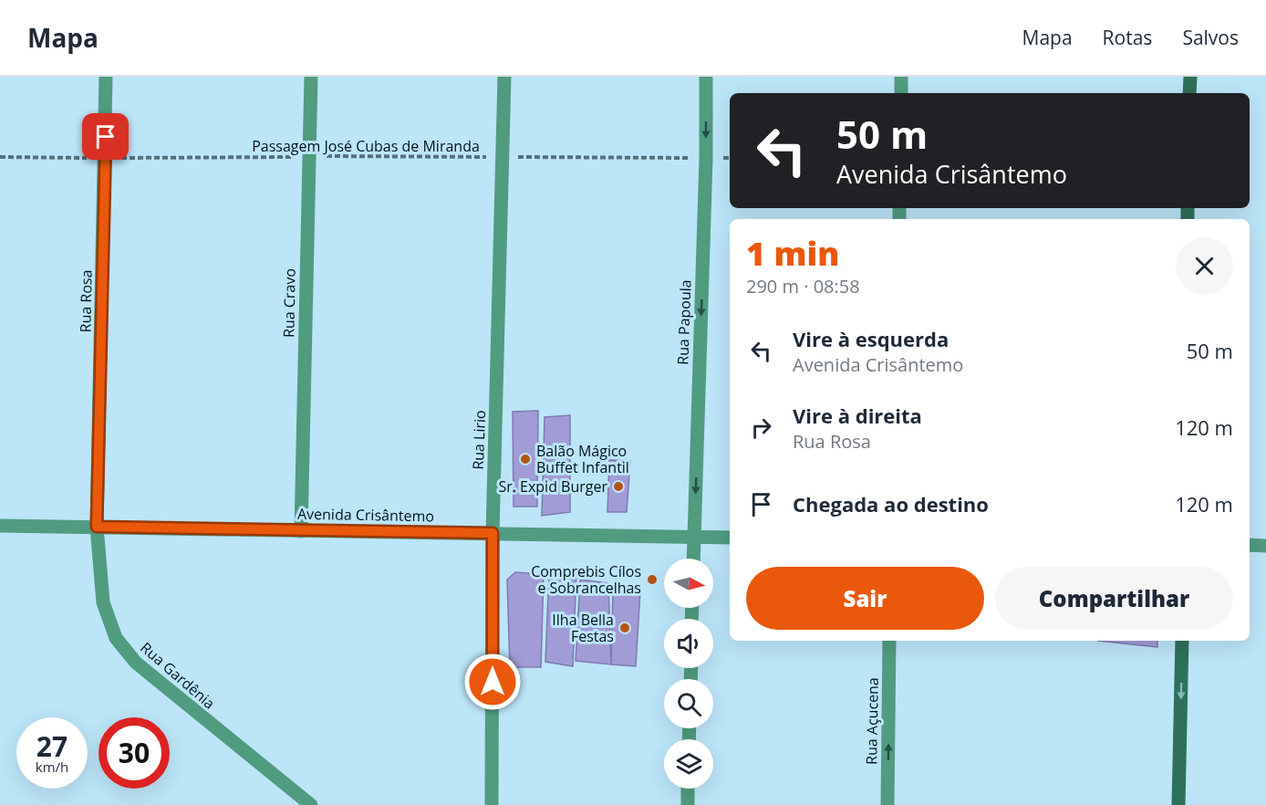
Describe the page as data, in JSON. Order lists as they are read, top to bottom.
{
  "streets": {
    "street": [
      "Rua Rosa",
      "Rua Cravo",
      "Rua Papoula",
      "Rua Lirio",
      "Avenida Crisântemo",
      "Rua Gardênia",
      "Rua Açucena"
    ],
    "path": ["Passagem José Cubas de Miranda"]
  },
  "crossings": [
    ["Passagem José Cubas de Miranda", "Rua Rosa"],
    ["Passagem José Cubas de Miranda", "Rua Cravo"],
    ["Passagem José Cubas de Miranda", "Rua Papoula"],
    ["Passagem José Cubas de Miranda", "Rua Lirio"],
    ["Rua Rosa", "Avenida Crisântemo"],
    ["Rua Rosa", "Rua Gardênia"],
    ["Rua Cravo", "Avenida Crisântemo"],
    ["Rua Papoula", "Avenida Crisântemo"],
    ["Rua Lirio", "Avenida Crisântemo"],
    ["Avenida Crisântemo", "Rua Gardênia"]
  ],
  "one_way": ["Rua Papoula", "Rua Açucena"],
  "places": [
    "Balão Mágico Buffet Infantil",
    "Sr. Expid Burger",
    "Comprebis Cílos e Sobrancelhas",
    "Ilha Bella Festas"
  ],
  "north": "right",
  "page": {
    "header": "Mapa",
    "nav": ["Mapa", "Rotas", "Salvos"],
    "turn": ["50 m", "Avenida Crisântemo"],
    "heading": ["1 min", "290 m · 08:58"],
    "list": [
      {
        "name": "Vire à esquerda",
        "note": "Avenida Crisântemo",
        "value": "50 m"
      },
      {
        "name": "Vire à direita",
        "note": "Rua Rosa",
        "value": "120 m"
      },
      {
        "name": "Chegada ao destino",
        "value": "120 m"
      }
    ],
    "buttons": ["Sair", "Compartilhar"],
    "speed": "27 km/h",
    "limit": "30"
  }
}
